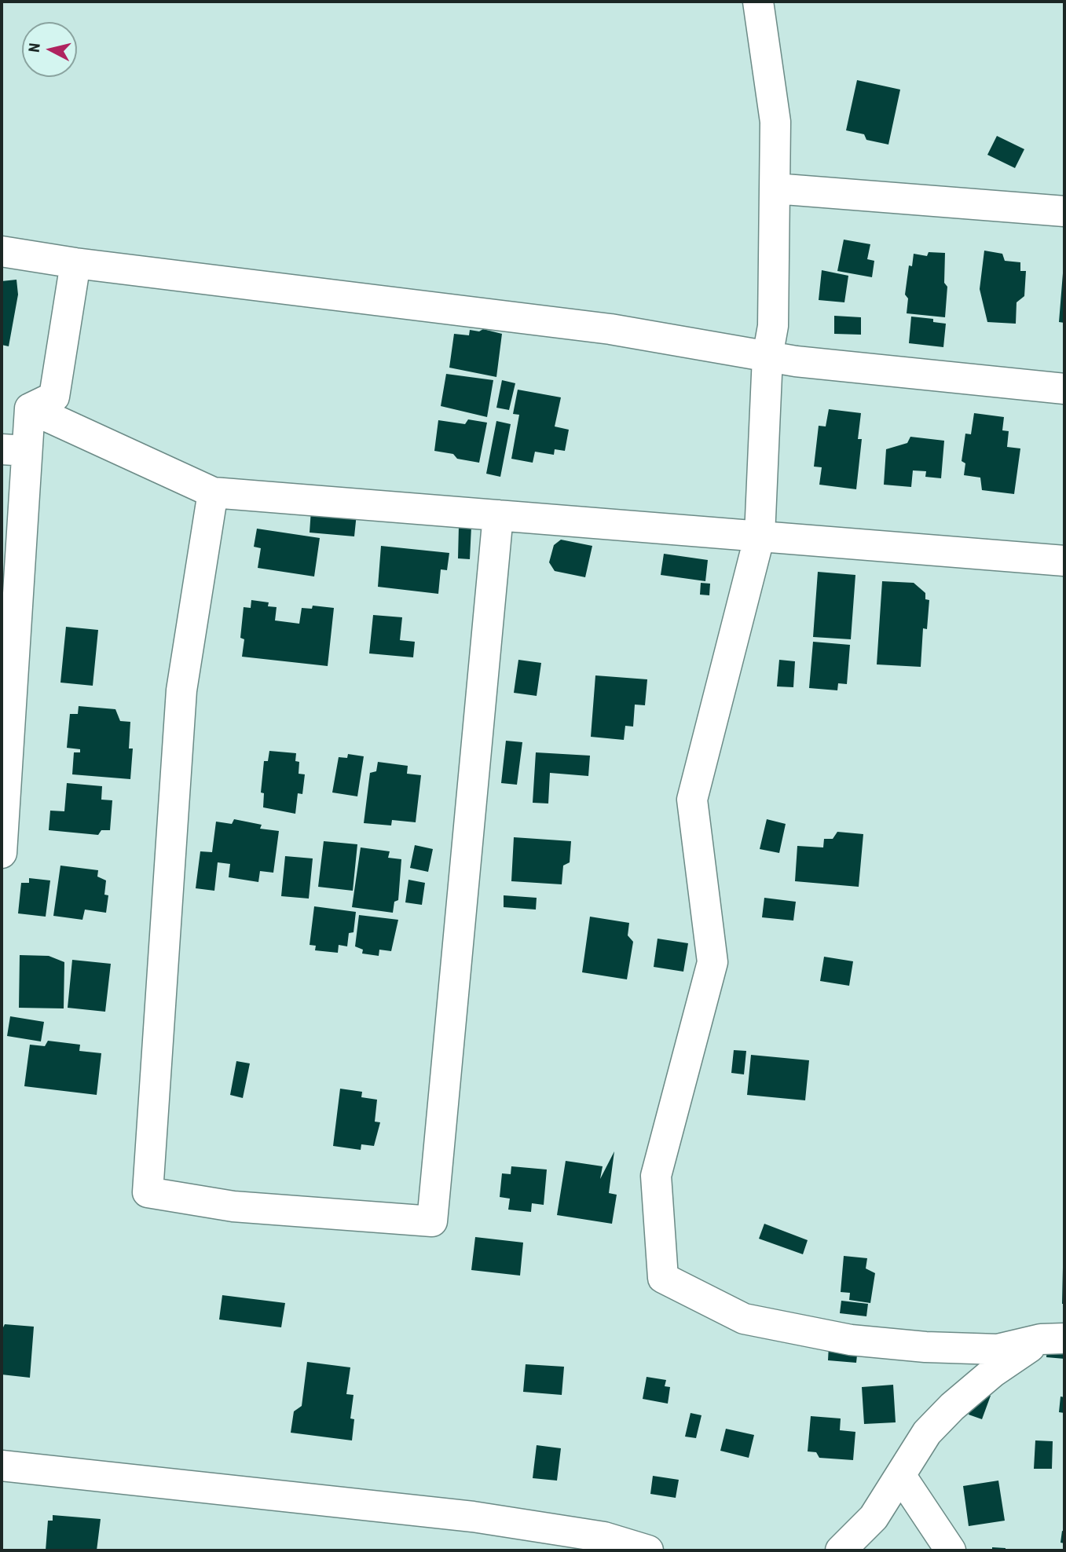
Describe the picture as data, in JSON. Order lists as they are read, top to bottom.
{
  "north": "left"
}
